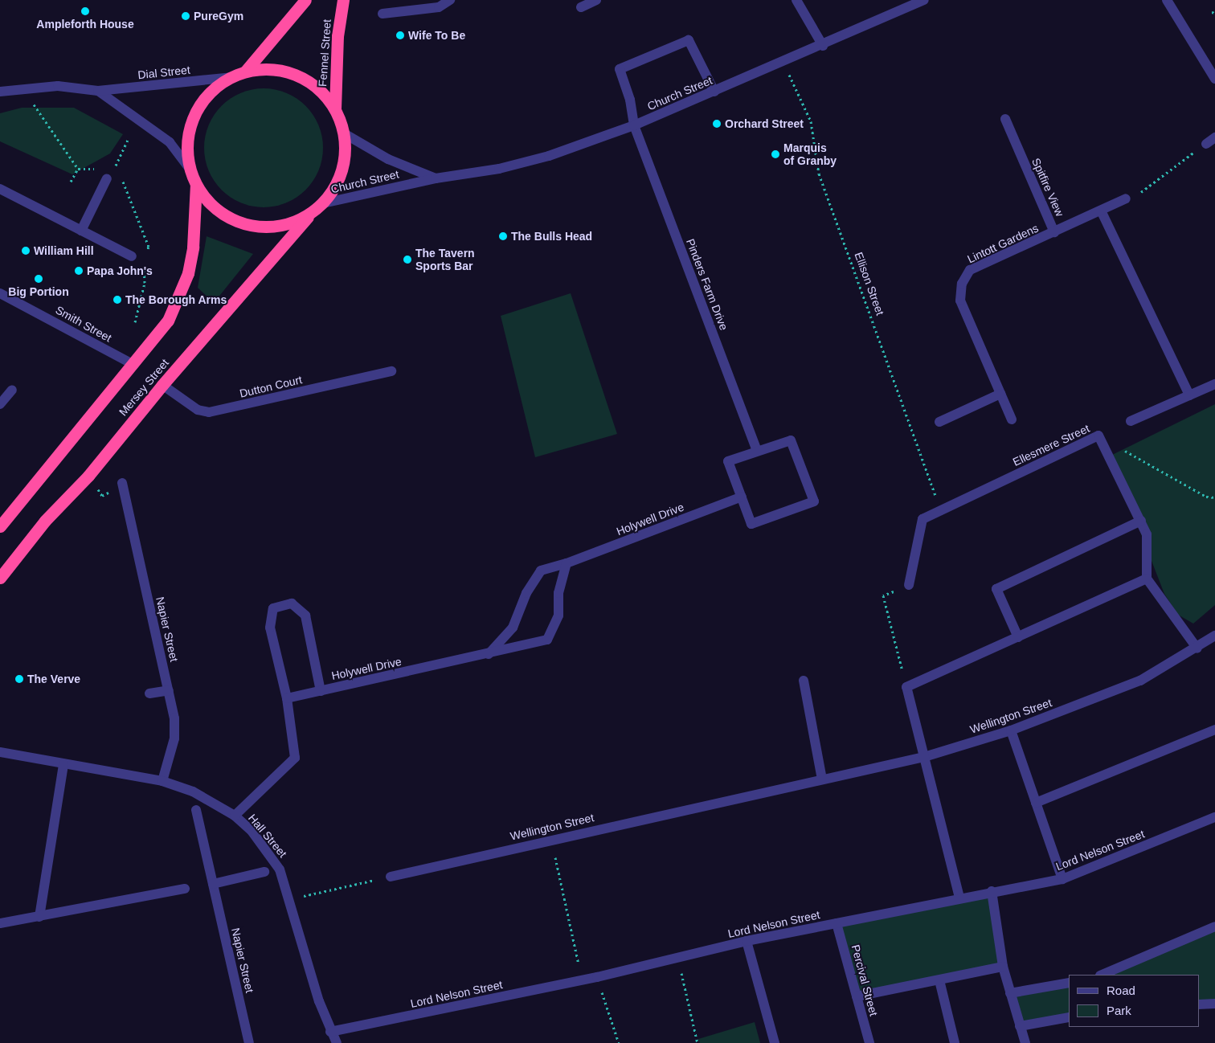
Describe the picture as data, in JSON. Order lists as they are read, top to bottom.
{
  "streets": {
    "highway": ["Fennel Street", "Mersey Street"],
    "street": [
      "Dial Street",
      "Church Street",
      "Spitfire View",
      "Lintott Gardens",
      "Pinders Farm Drive",
      "Smith Street",
      "Dutton Court",
      "Ellesmere Street",
      "Holywell Drive",
      "Napier Street",
      "Wellington Street",
      "Hall Street",
      "Lord Nelson Street",
      "Percival Street"
    ],
    "path": ["Ellison Street"]
  },
  "crossings": [
    ["Church Street", "Ellison Street"],
    ["Church Street", "Pinders Farm Drive"],
    ["Spitfire View", "Lintott Gardens"],
    ["Ellison Street", "Ellesmere Street"],
    ["Smith Street", "Mersey Street"],
    ["Dutton Court", "Mersey Street"],
    ["Holywell Drive", "Hall Street"],
    ["Napier Street", "Hall Street"],
    ["Hall Street", "Lord Nelson Street"],
    ["Lord Nelson Street", "Percival Street"]
  ],
  "places": [
    "Ampleforth House",
    "PureGym",
    "Wife To Be",
    "Orchard Street",
    "Marquis of Granby",
    "The Bulls Head",
    "William Hill",
    "The Tavern Sports Bar",
    "Papa John's",
    "Big Portion",
    "The Borough Arms",
    "The Verve"
  ],
  "legend": ["Road", "Park"]
}
